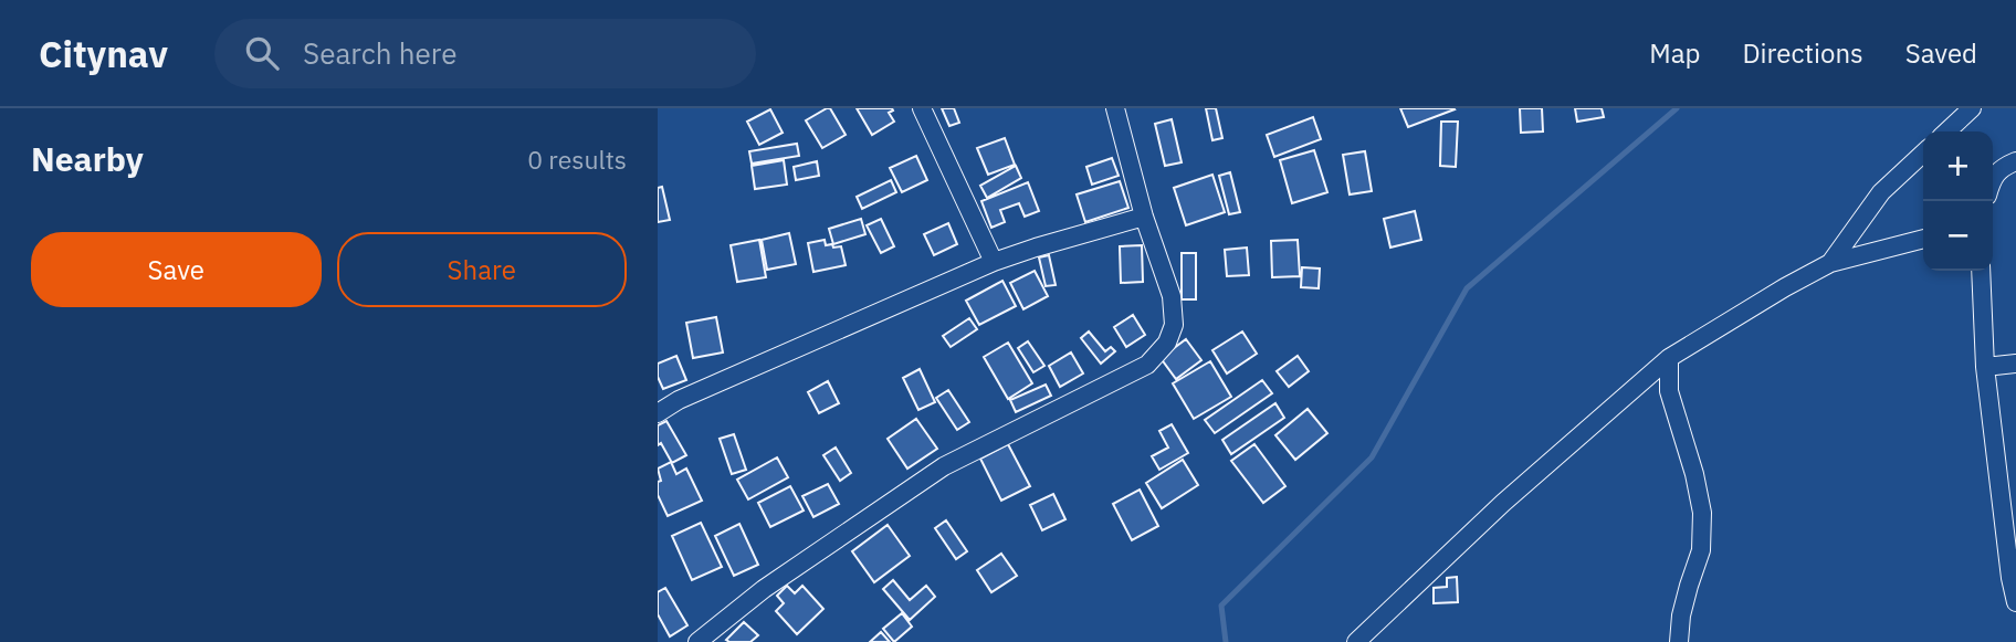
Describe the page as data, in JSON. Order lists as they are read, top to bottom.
{
  "page": {
    "header": "Citynav",
    "search": "Search here",
    "nav": ["Map", "Directions", "Saved"],
    "heading": ["Nearby", "0 results"],
    "map_buttons": ["+", "−"],
    "buttons": ["Save", "Share"]
  }
}
